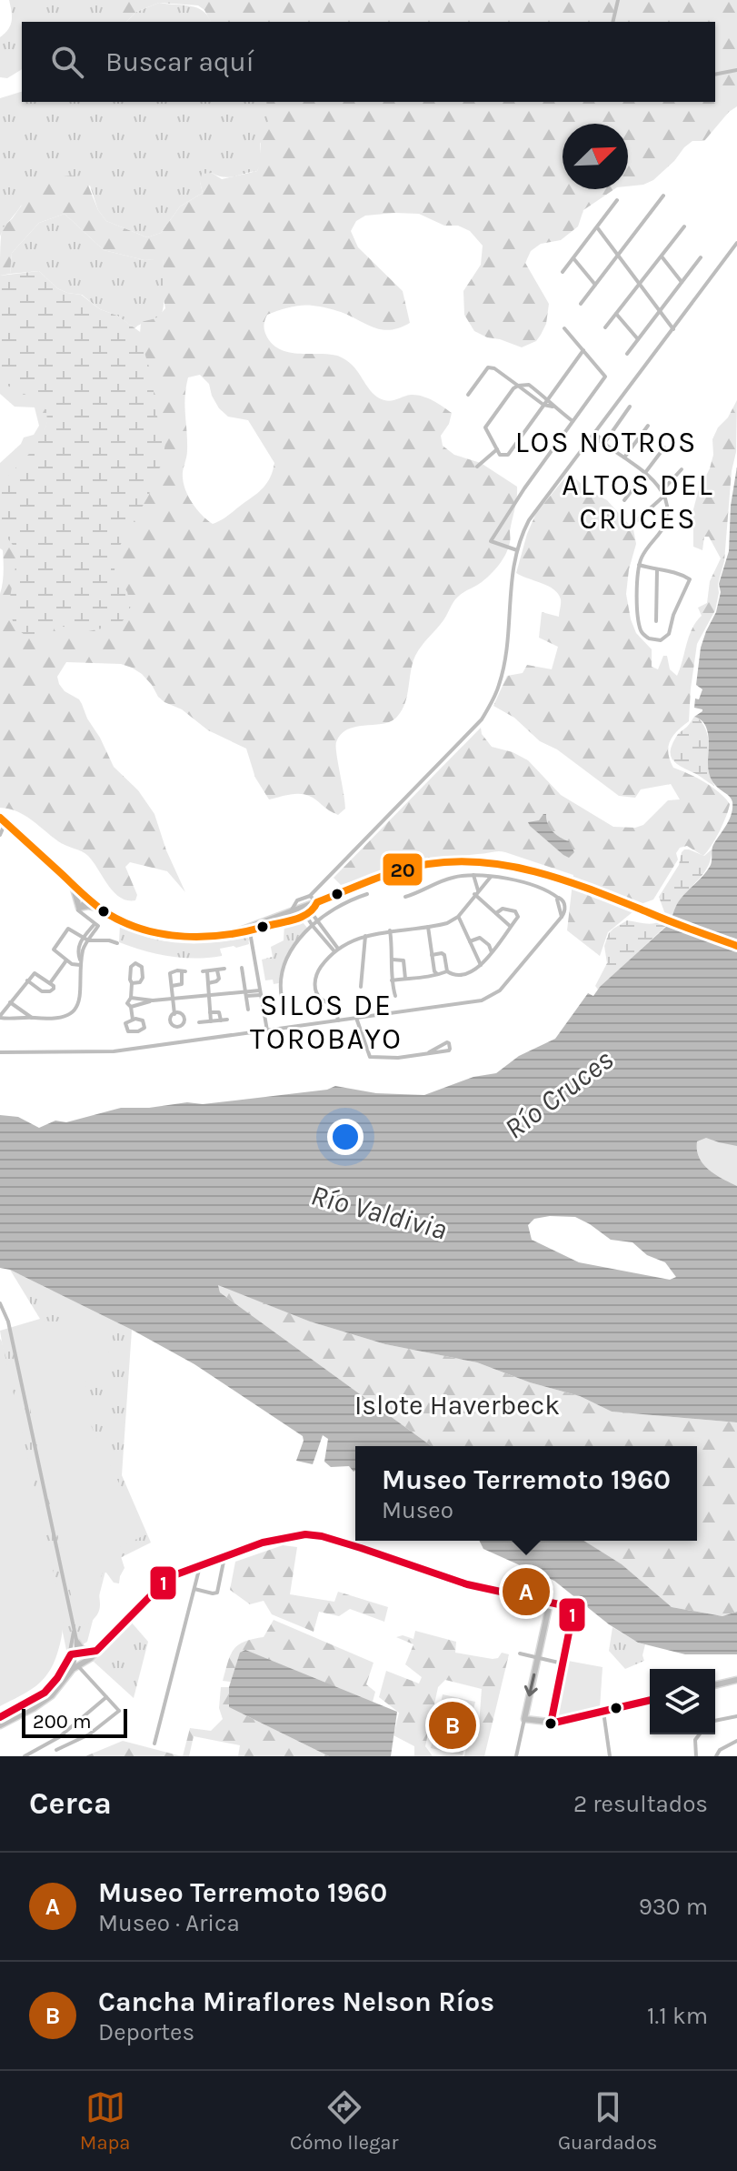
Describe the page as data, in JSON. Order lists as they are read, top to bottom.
{
  "districts": ["LOS NOTROS", "ALTOS DEL CRUCES", "SILOS DE TOROBAYO"],
  "water": ["Río Cruces", "Río Valdivia"],
  "parks": ["Islote Haverbeck"],
  "lines": ["transit line 20", "transit line 1"],
  "scale_bar": "200 m",
  "north": "top right",
  "page": {
    "search": "Buscar aquí",
    "popup": ["Museo Terremoto 1960", "Museo"],
    "pins": ["A", "B"],
    "scale": "200 m",
    "heading": ["Cerca", "2 resultados"],
    "list": [
      {
        "mark": "A",
        "name": "Museo Terremoto 1960",
        "note": "Museo · Arica",
        "value": "930 m"
      },
      {
        "mark": "B",
        "name": "Cancha Miraflores Nelson Ríos",
        "note": "Deportes",
        "value": "1.1 km"
      }
    ],
    "nav": ["Mapa", "Cómo llegar", "Guardados"]
  }
}
